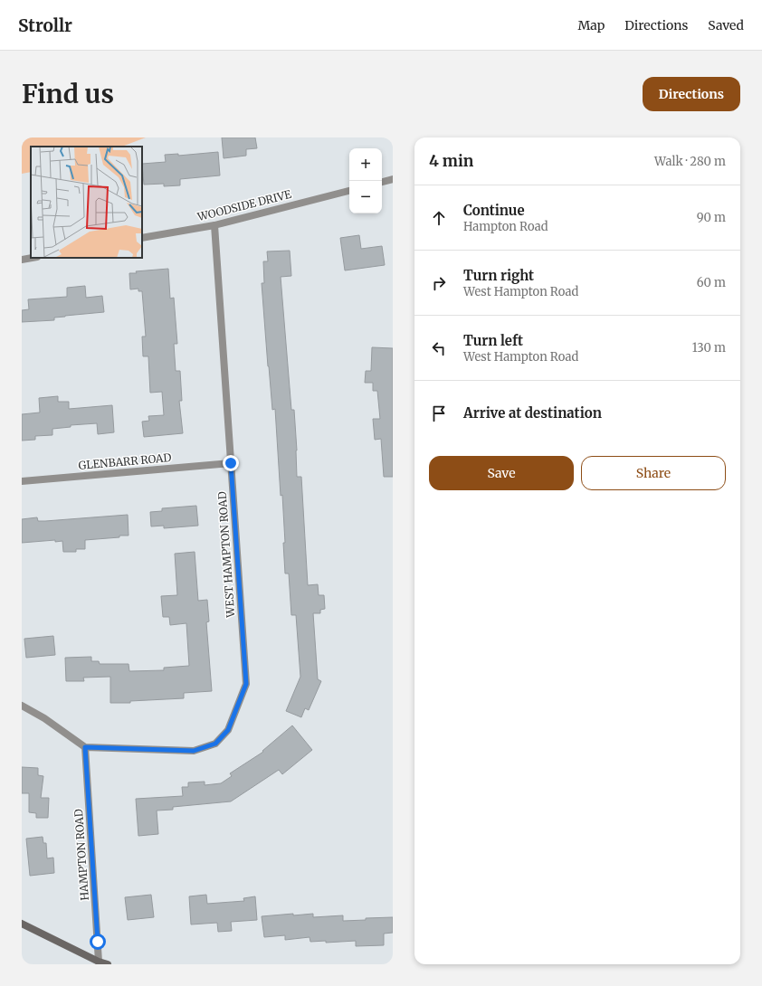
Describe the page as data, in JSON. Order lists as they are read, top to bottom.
{
  "streets": {
    "street": [
      "WOODSIDE DRIVE",
      "GLENBARR ROAD",
      "WEST HAMPTON ROAD",
      "HAMPTON ROAD"
    ]
  },
  "crossings": [
    ["WOODSIDE DRIVE", "WEST HAMPTON ROAD"],
    ["GLENBARR ROAD", "WEST HAMPTON ROAD"],
    ["WEST HAMPTON ROAD", "HAMPTON ROAD"]
  ],
  "page": {
    "header": "Strollr",
    "nav": ["Map", "Directions", "Saved"],
    "buttons": [
      "Directions",
      ["Save", "Share"]
    ],
    "title": "Find us",
    "heading": ["4 min", "Walk · 280 m"],
    "map_buttons": ["+", "−"],
    "list": [
      ["Continue", "Hampton Road", "90 m"],
      ["Turn right", "West Hampton Road", "60 m"],
      ["Turn left", "West Hampton Road", "130 m"],
      "Arrive at destination"
    ]
  }
}
